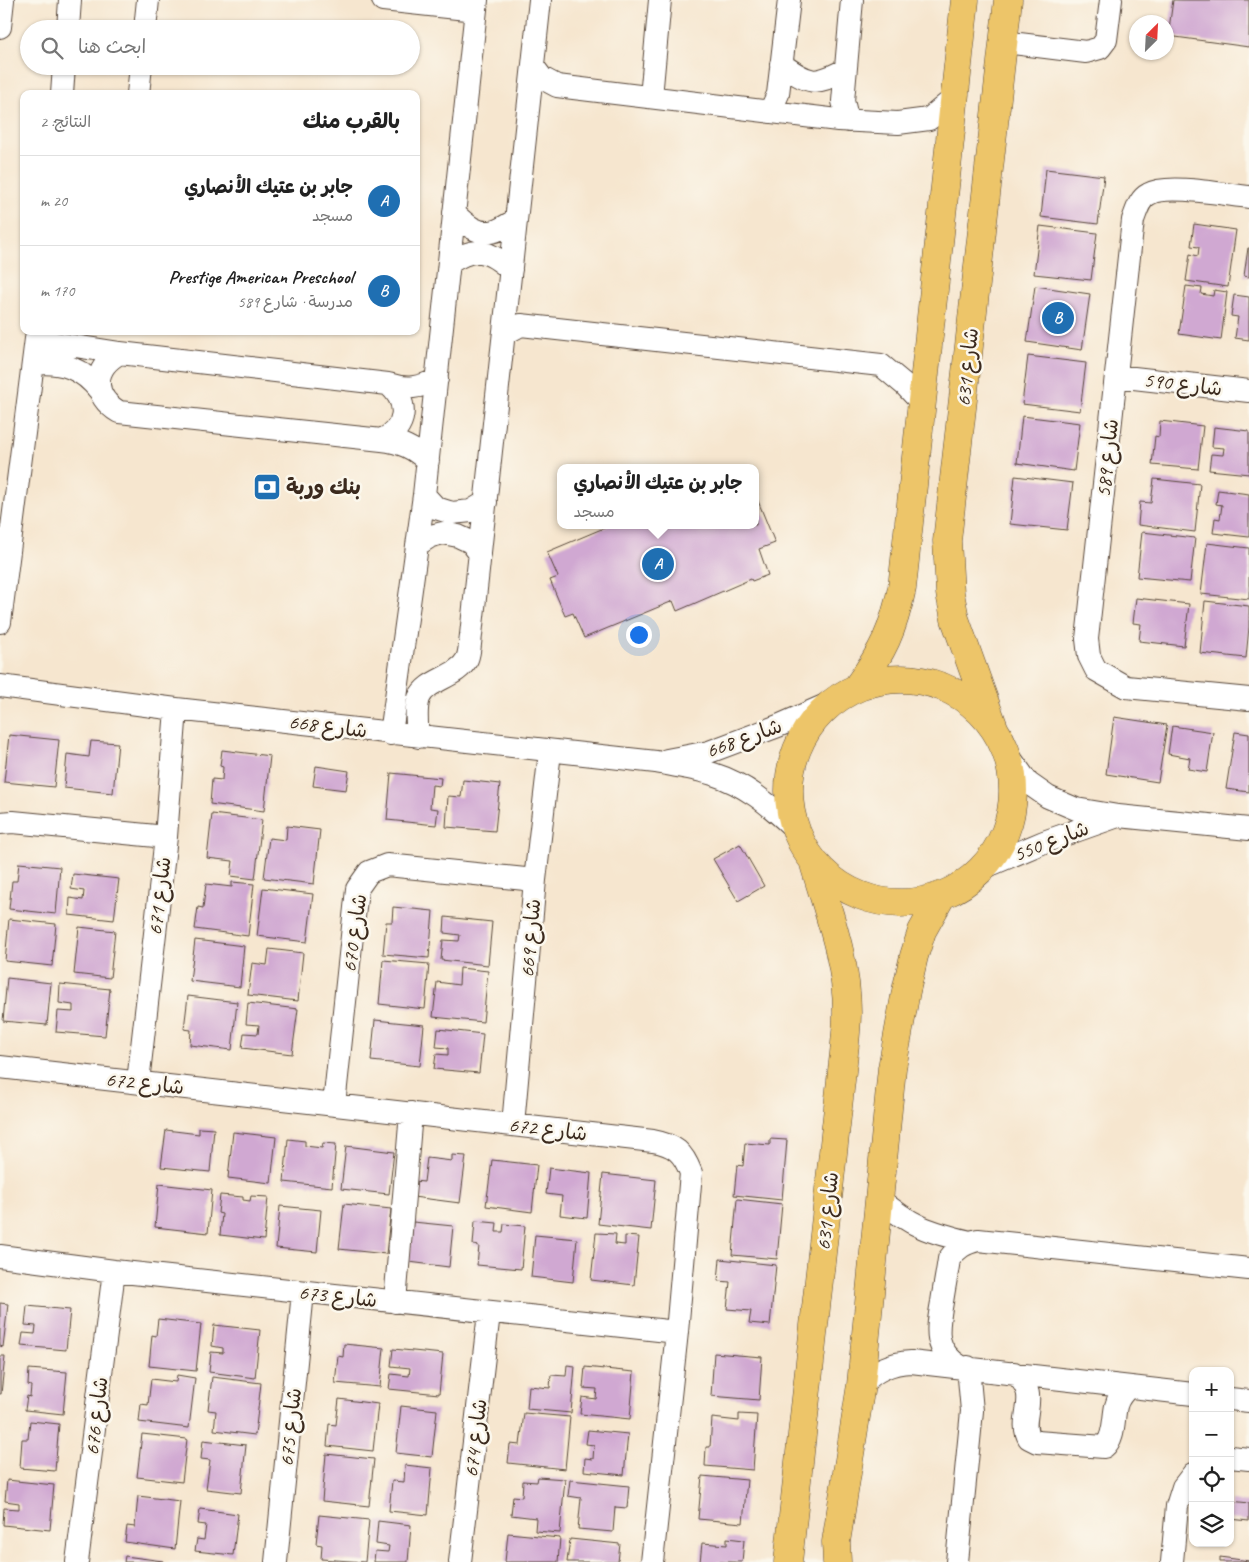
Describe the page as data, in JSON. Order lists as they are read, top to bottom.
{
  "streets": {
    "main road": ["شارع 631"],
    "street": [
      "شارع 590",
      "شارع 589",
      "شارع 668",
      "شارع 550",
      "شارع 671",
      "شارع 670",
      "شارع 669",
      "شارع 672",
      "شارع 673",
      "شارع 676",
      "شارع 675",
      "شارع 674"
    ]
  },
  "crossings": [
    ["شارع 590", "شارع 589"],
    ["شارع 668", "شارع 671"],
    ["شارع 668", "شارع 669"],
    ["شارع 671", "شارع 672"],
    ["شارع 670", "شارع 669"],
    ["شارع 670", "شارع 672"],
    ["شارع 669", "شارع 672"],
    ["شارع 672", "شارع 673"],
    ["شارع 673", "شارع 676"],
    ["شارع 673", "شارع 675"],
    ["شارع 673", "شارع 674"]
  ],
  "places": {
    "bank": ["بنك وربة"]
  },
  "north": "top right",
  "page": {
    "search": "ابحث هنا",
    "heading": ["بالقرب منك", "النتائج: 2"],
    "list": [
      {
        "mark": "A",
        "name": "جابر بن عتيك الأنصاري",
        "note": "مسجد",
        "value": "20 m"
      },
      {
        "mark": "B",
        "name": "Prestige American Preschool",
        "note": "مدرسة · شارع 589",
        "value": "170 m"
      }
    ],
    "pins": ["B", "A"],
    "popup": ["جابر بن عتيك الأنصاري", "مسجد"],
    "map_buttons": ["+", "−"]
  }
}
